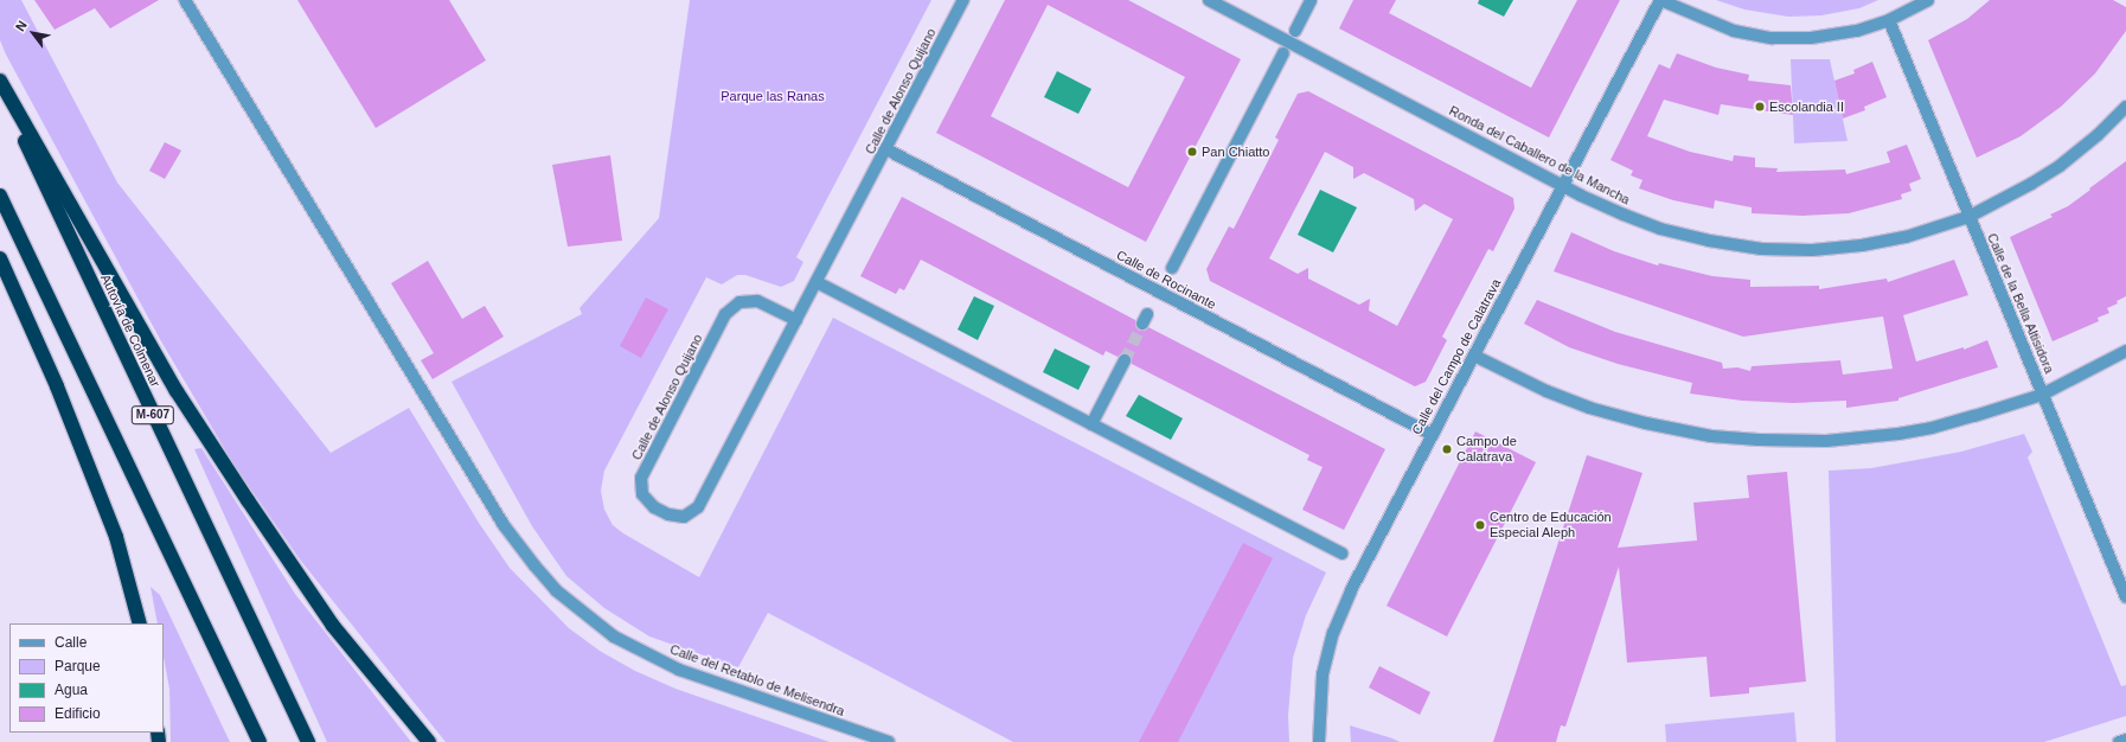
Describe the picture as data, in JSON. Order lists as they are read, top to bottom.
{
  "streets": {
    "highway": ["Autovía de Colmenar", "M-607"],
    "street": [
      "Calle de Alonso Quijano",
      "Ronda del Caballero de la Mancha",
      "Calle de Rocinante",
      "Calle de la Bella Altisidora",
      "Calle del Campo de Calatrava",
      "Calle del Retablo de Melisendra"
    ]
  },
  "crossings": [
    ["Calle de Alonso Quijano", "Calle de Rocinante"],
    ["Ronda del Caballero de la Mancha", "Calle de la Bella Altisidora"],
    ["Ronda del Caballero de la Mancha", "Calle del Campo de Calatrava"],
    ["Calle de Rocinante", "Calle del Campo de Calatrava"]
  ],
  "parks": ["Parque las Ranas"],
  "places": [
    "Escolandia II",
    "Pan Chiatto",
    "Campo de Calatrava",
    "Centro de Educación Especial Aleph"
  ],
  "legend": [
    "Calle",
    "Parque",
    "Agua",
    "Edificio"
  ],
  "north": "top left"
}
